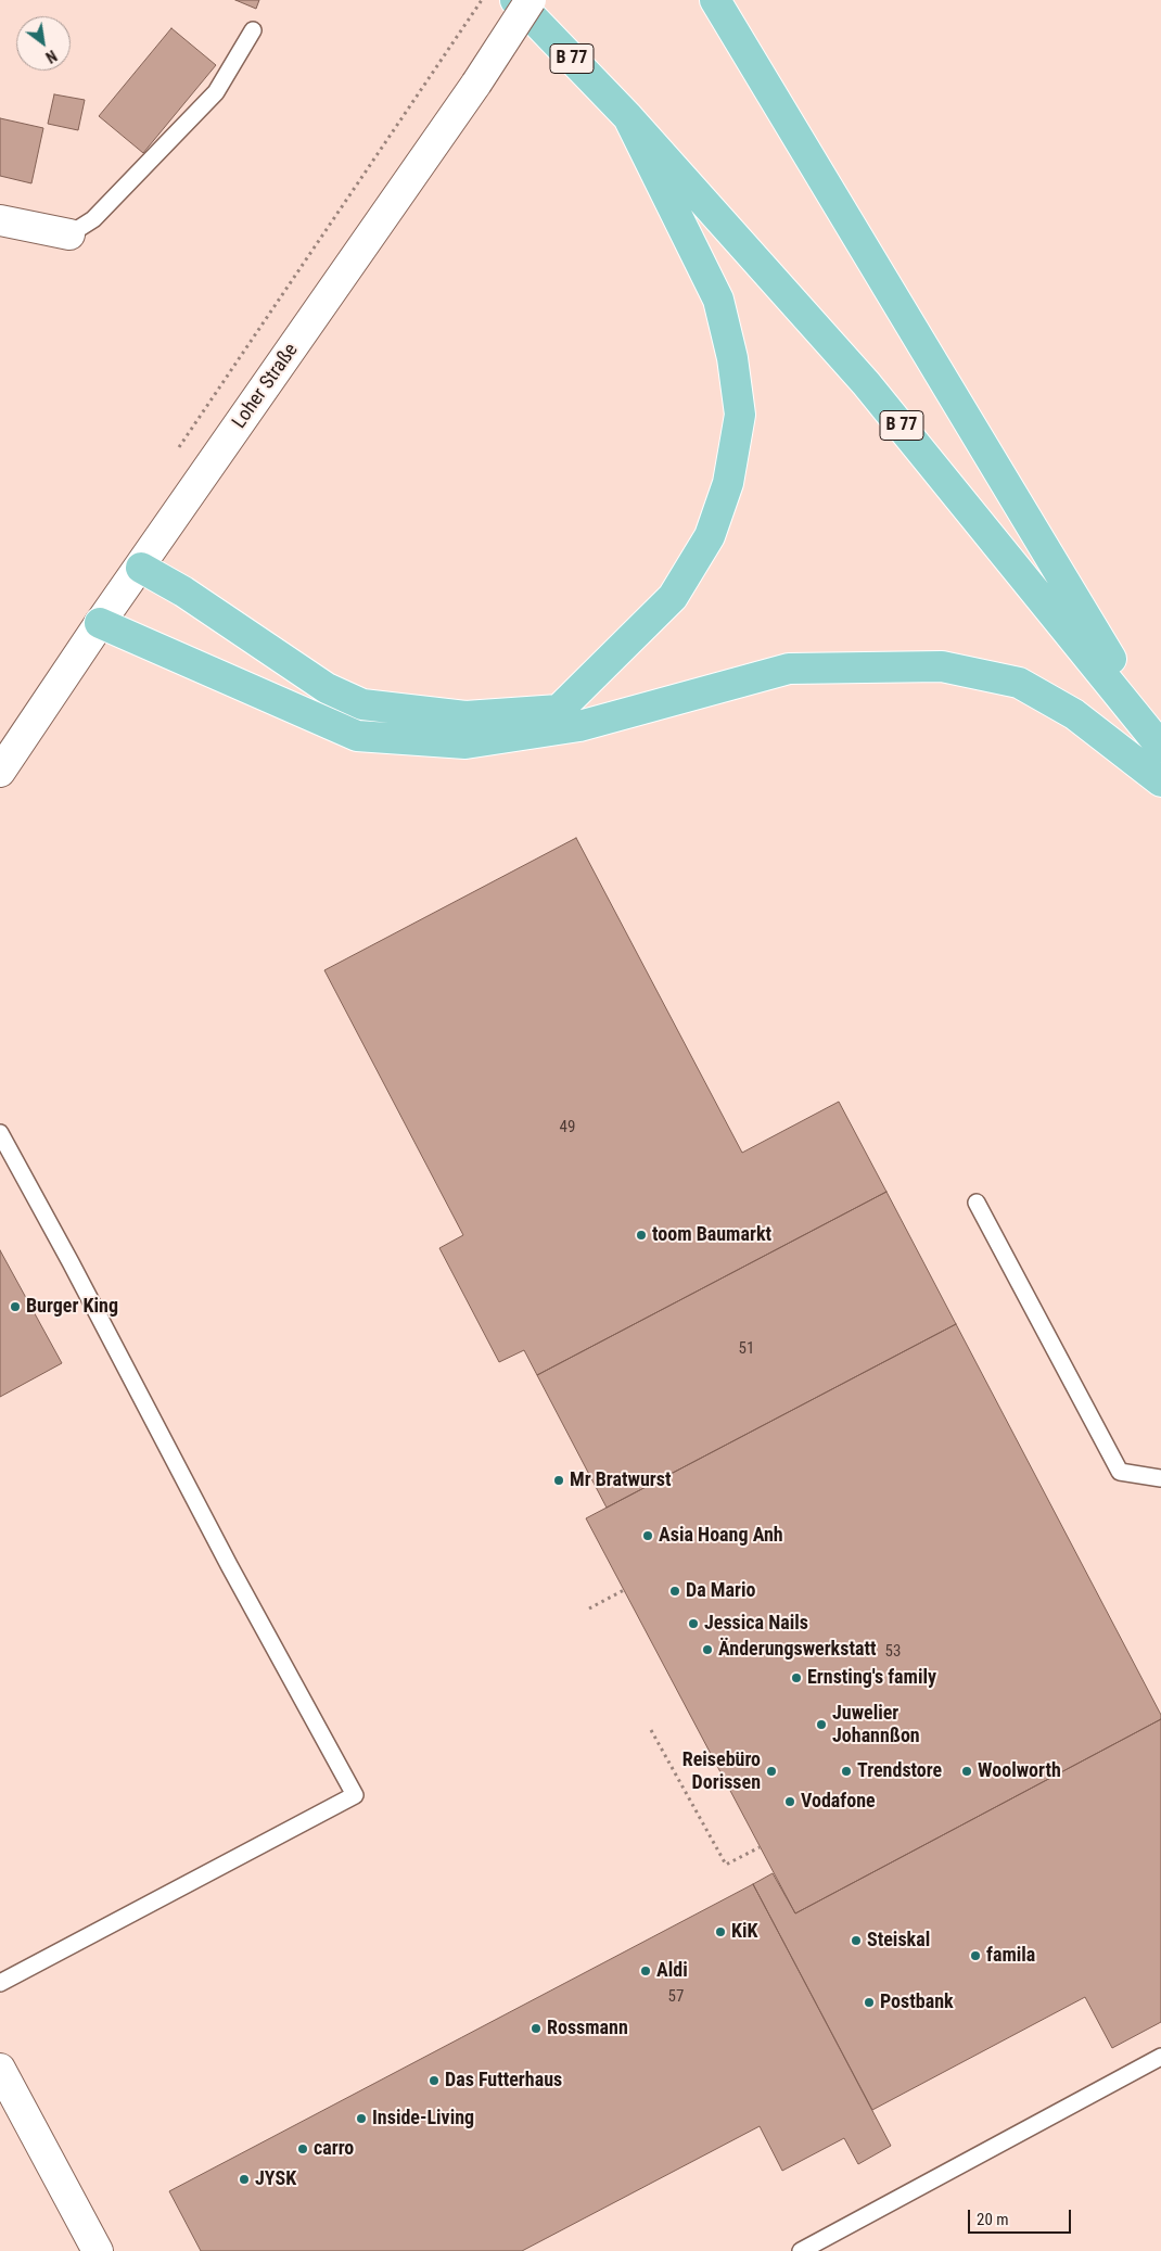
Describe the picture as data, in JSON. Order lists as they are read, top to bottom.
{
  "streets": {
    "main road": ["B 77", "Loher Straße"]
  },
  "places": [
    "toom Baumarkt",
    "Burger King",
    "Mr Bratwurst",
    "Asia Hoang Anh",
    "Da Mario",
    "Jessica Nails",
    "Änderungswerkstatt",
    "Ernsting's family",
    "Juwelier Johannßon",
    "Reisebüro Dorissen",
    "Trendstore",
    "Woolworth",
    "Vodafone",
    "KiK",
    "Steiskal",
    "famila",
    "Aldi",
    "Postbank",
    "Rossmann",
    "Das Futterhaus",
    "Inside-Living",
    "carro",
    "JYSK"
  ],
  "house_numbers": [
    "49",
    "51",
    "53",
    "57"
  ],
  "scale_bar": "20 m",
  "north": "bottom right"
}
